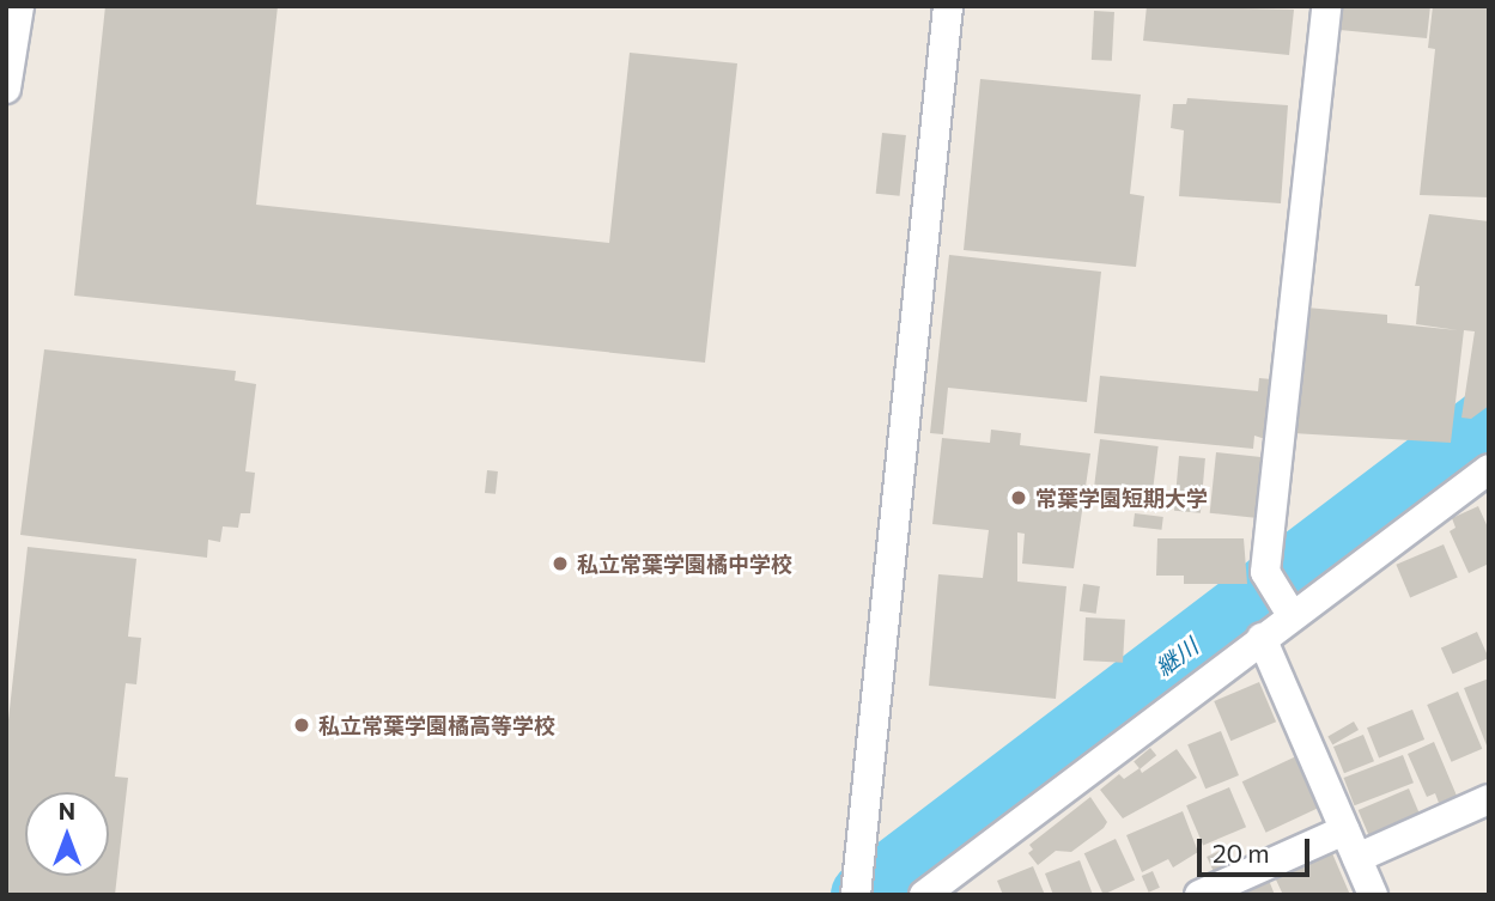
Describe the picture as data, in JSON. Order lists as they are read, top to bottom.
{
  "water": ["継川"],
  "places": ["常葉学園短期大学", "私立常葉学園橘中学校", "私立常葉学園橘高等学校"],
  "scale_bar": "20 m",
  "north": "top"
}
